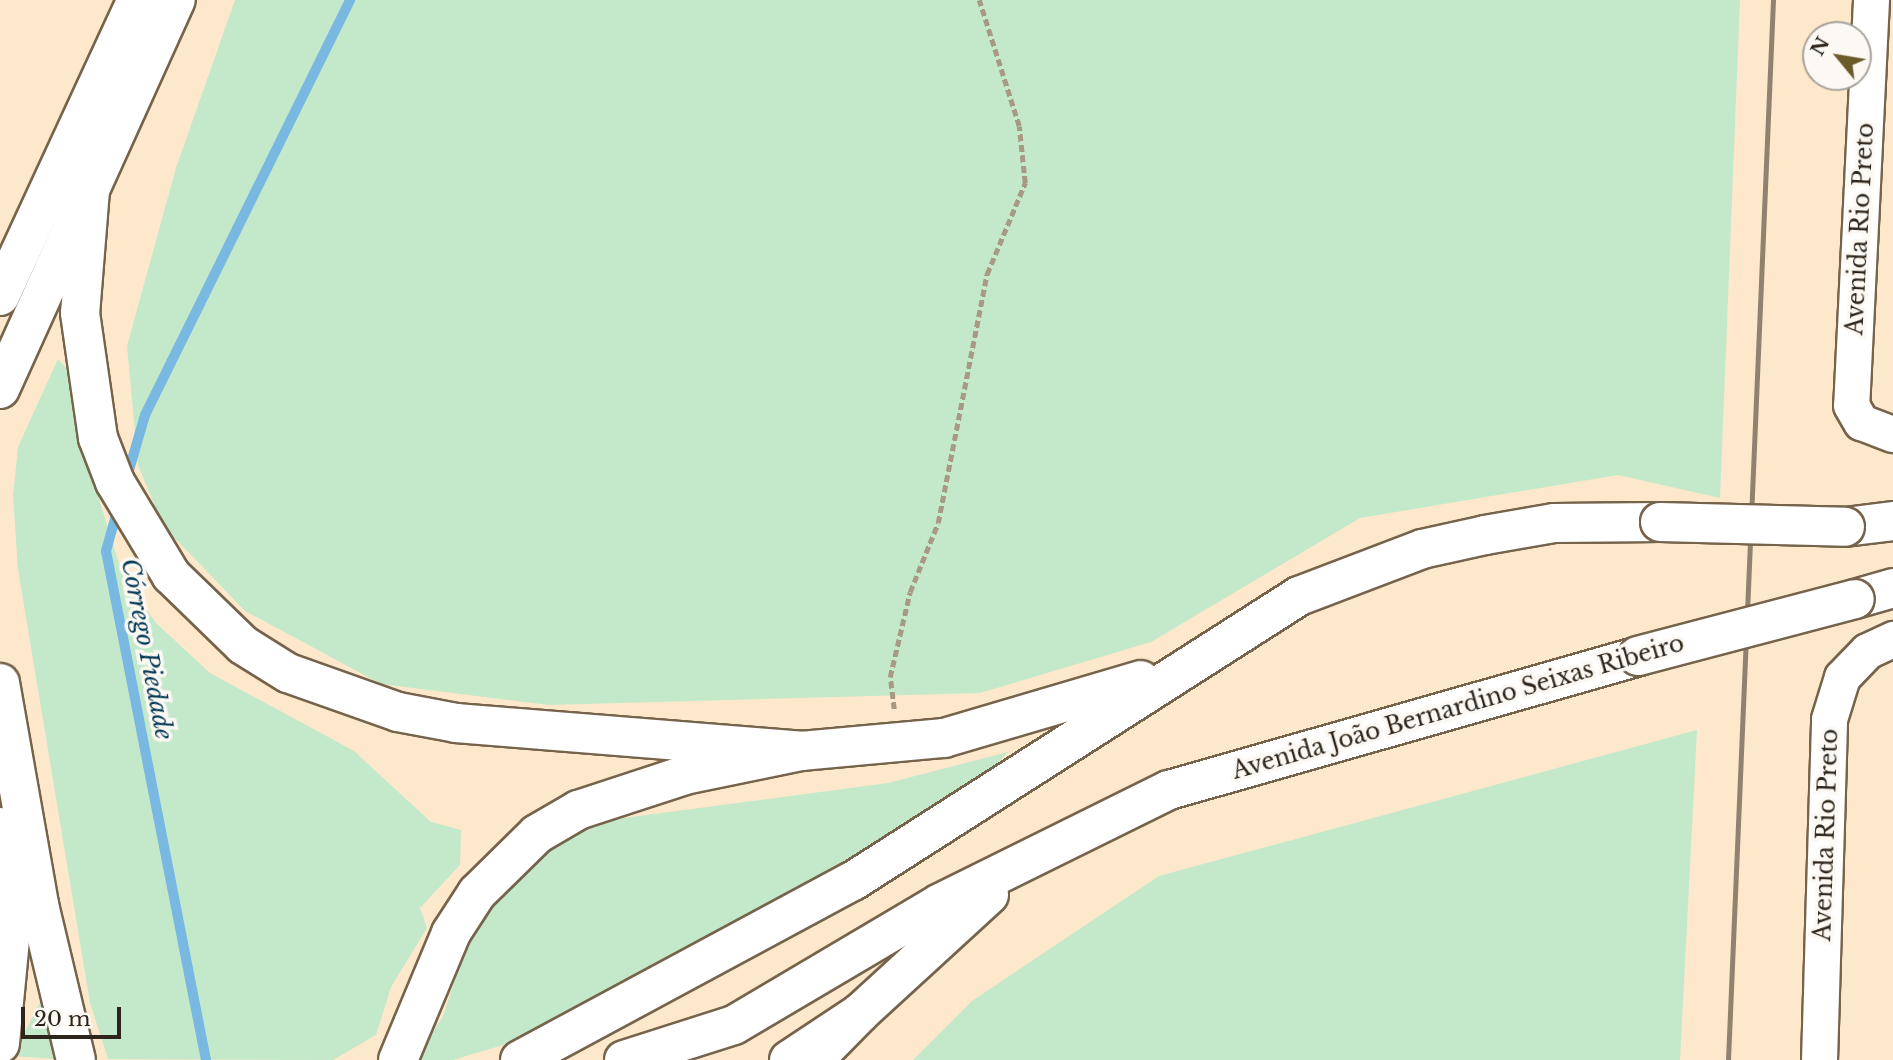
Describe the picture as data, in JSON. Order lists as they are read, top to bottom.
{
  "streets": {
    "main road": ["Avenida João Bernardino Seixas Ribeiro"],
    "street": ["Avenida Rio Preto"]
  },
  "water": ["Córrego Piedade"],
  "scale_bar": "20 m",
  "north": "top left"
}
